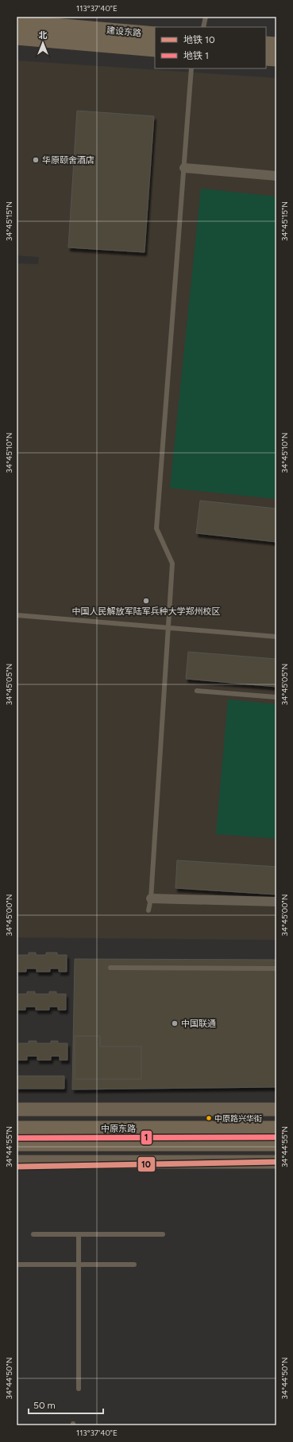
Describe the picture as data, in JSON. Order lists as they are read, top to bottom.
{
  "streets": {
    "main road": ["建设东路", "中原东路"]
  },
  "places": [
    "华原颐舍酒店",
    "中国人民解放军陆军兵种大学郑州校区",
    "中国联通",
    "中原路兴华街"
  ],
  "lines": ["metro line 1", "metro line 10"],
  "legend": ["地铁 10", "地铁 1"],
  "scale_bar": "50 m",
  "north": "top",
  "coordinates": [
    "113°37'40\"E",
    "34°45'15\"N",
    "34°45'10\"N",
    "34°45'05\"N",
    "34°45'00\"N",
    "34°44'55\"N",
    "34°44'50\"N"
  ]
}
